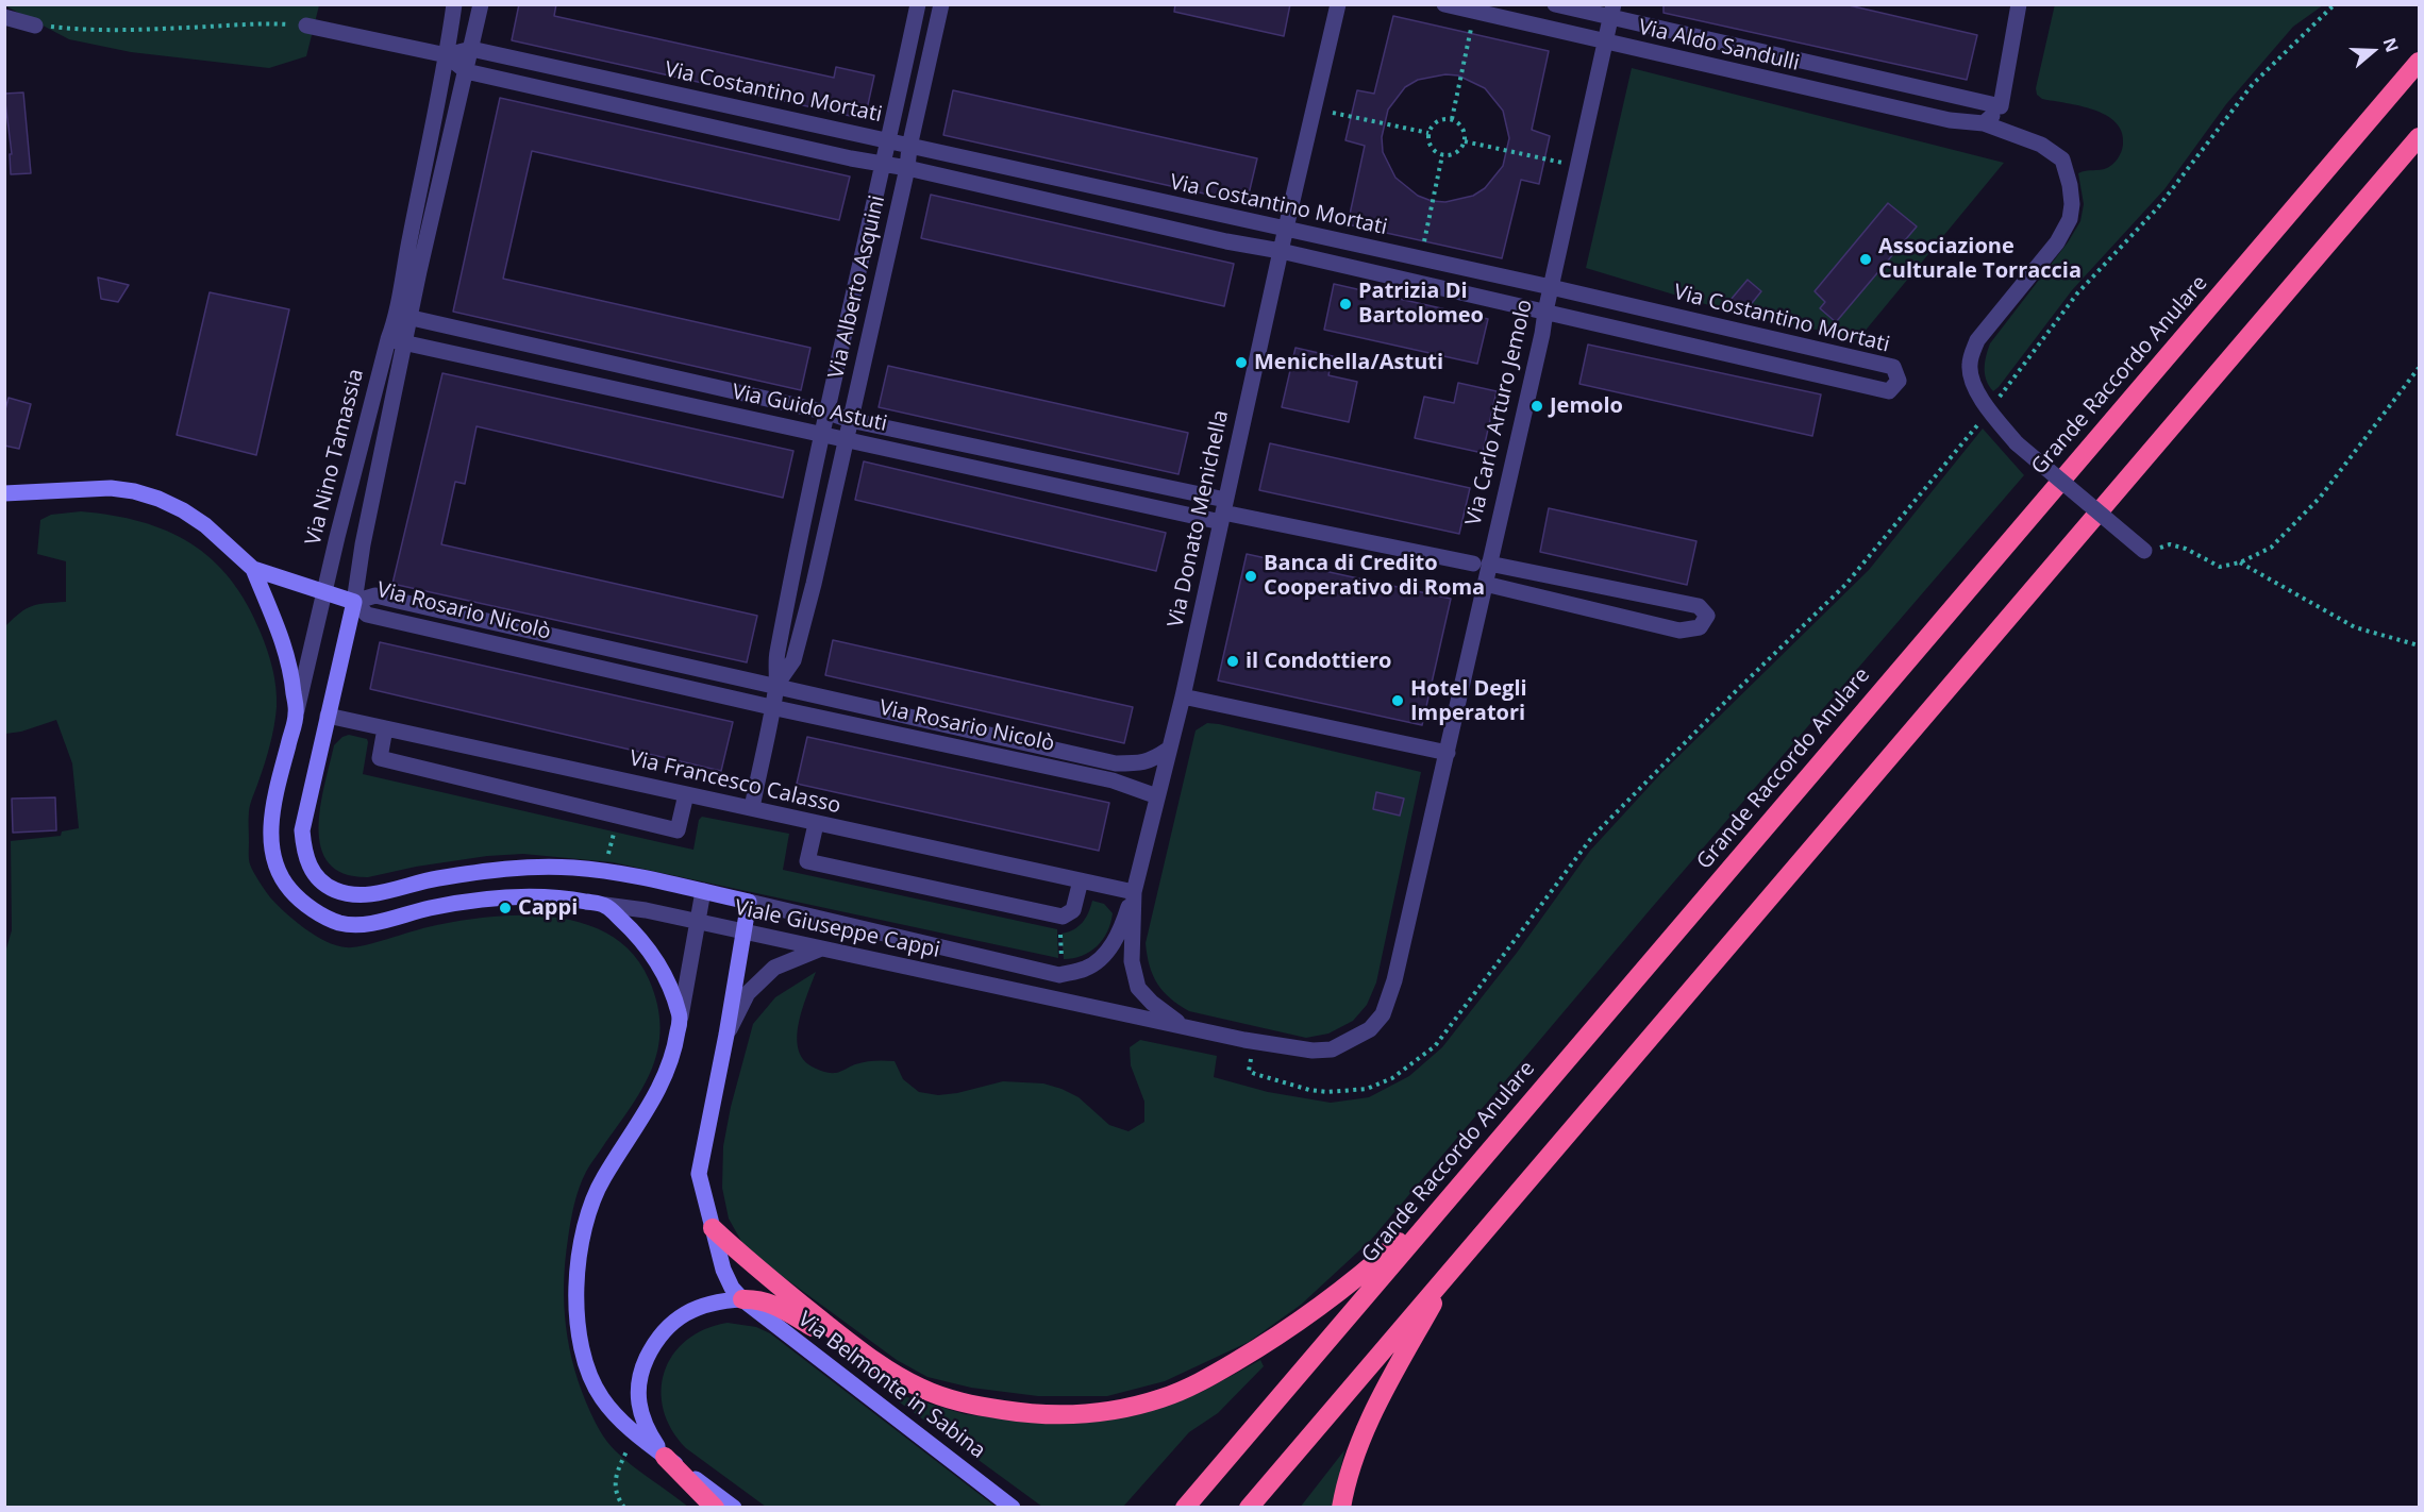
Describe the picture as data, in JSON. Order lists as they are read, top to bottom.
{
  "streets": {
    "highway": ["Grande Raccordo Anulare"],
    "street": [
      "Via Aldo Sandulli",
      "Via Costantino Mortati",
      "Via Alberto Asquini",
      "Via Guido Astuti",
      "Via Carlo Arturo Jemolo",
      "Via Nino Tamassia",
      "Via Donato Menichella",
      "Via Rosario Nicolò",
      "Via Francesco Calasso",
      "Viale Giuseppe Cappi",
      "Via Belmonte in Sabina"
    ]
  },
  "crossings": [
    ["Via Aldo Sandulli", "Via Carlo Arturo Jemolo"],
    ["Via Costantino Mortati", "Via Alberto Asquini"],
    ["Via Costantino Mortati", "Via Carlo Arturo Jemolo"],
    ["Via Costantino Mortati", "Via Nino Tamassia"],
    ["Via Costantino Mortati", "Via Donato Menichella"],
    ["Via Alberto Asquini", "Via Guido Astuti"],
    ["Via Alberto Asquini", "Via Rosario Nicolò"],
    ["Via Alberto Asquini", "Via Francesco Calasso"],
    ["Via Guido Astuti", "Via Nino Tamassia"],
    ["Via Guido Astuti", "Via Donato Menichella"],
    ["Via Carlo Arturo Jemolo", "Viale Giuseppe Cappi"],
    ["Via Nino Tamassia", "Via Rosario Nicolò"],
    ["Via Nino Tamassia", "Via Francesco Calasso"],
    ["Via Nino Tamassia", "Viale Giuseppe Cappi"],
    ["Via Donato Menichella", "Via Rosario Nicolò"],
    ["Via Donato Menichella", "Via Francesco Calasso"],
    ["Via Donato Menichella", "Viale Giuseppe Cappi"],
    ["Via Francesco Calasso", "Viale Giuseppe Cappi"],
    ["Viale Giuseppe Cappi", "Via Belmonte in Sabina"]
  ],
  "places": [
    "Associazione Culturale Torraccia",
    "Patrizia Di Bartolomeo",
    "Menichella/Astuti",
    "Jemolo",
    "Banca di Credito Cooperativo di Roma",
    "il Condottiero",
    "Hotel Degli Imperatori",
    "Cappi"
  ],
  "north": "right"
}
